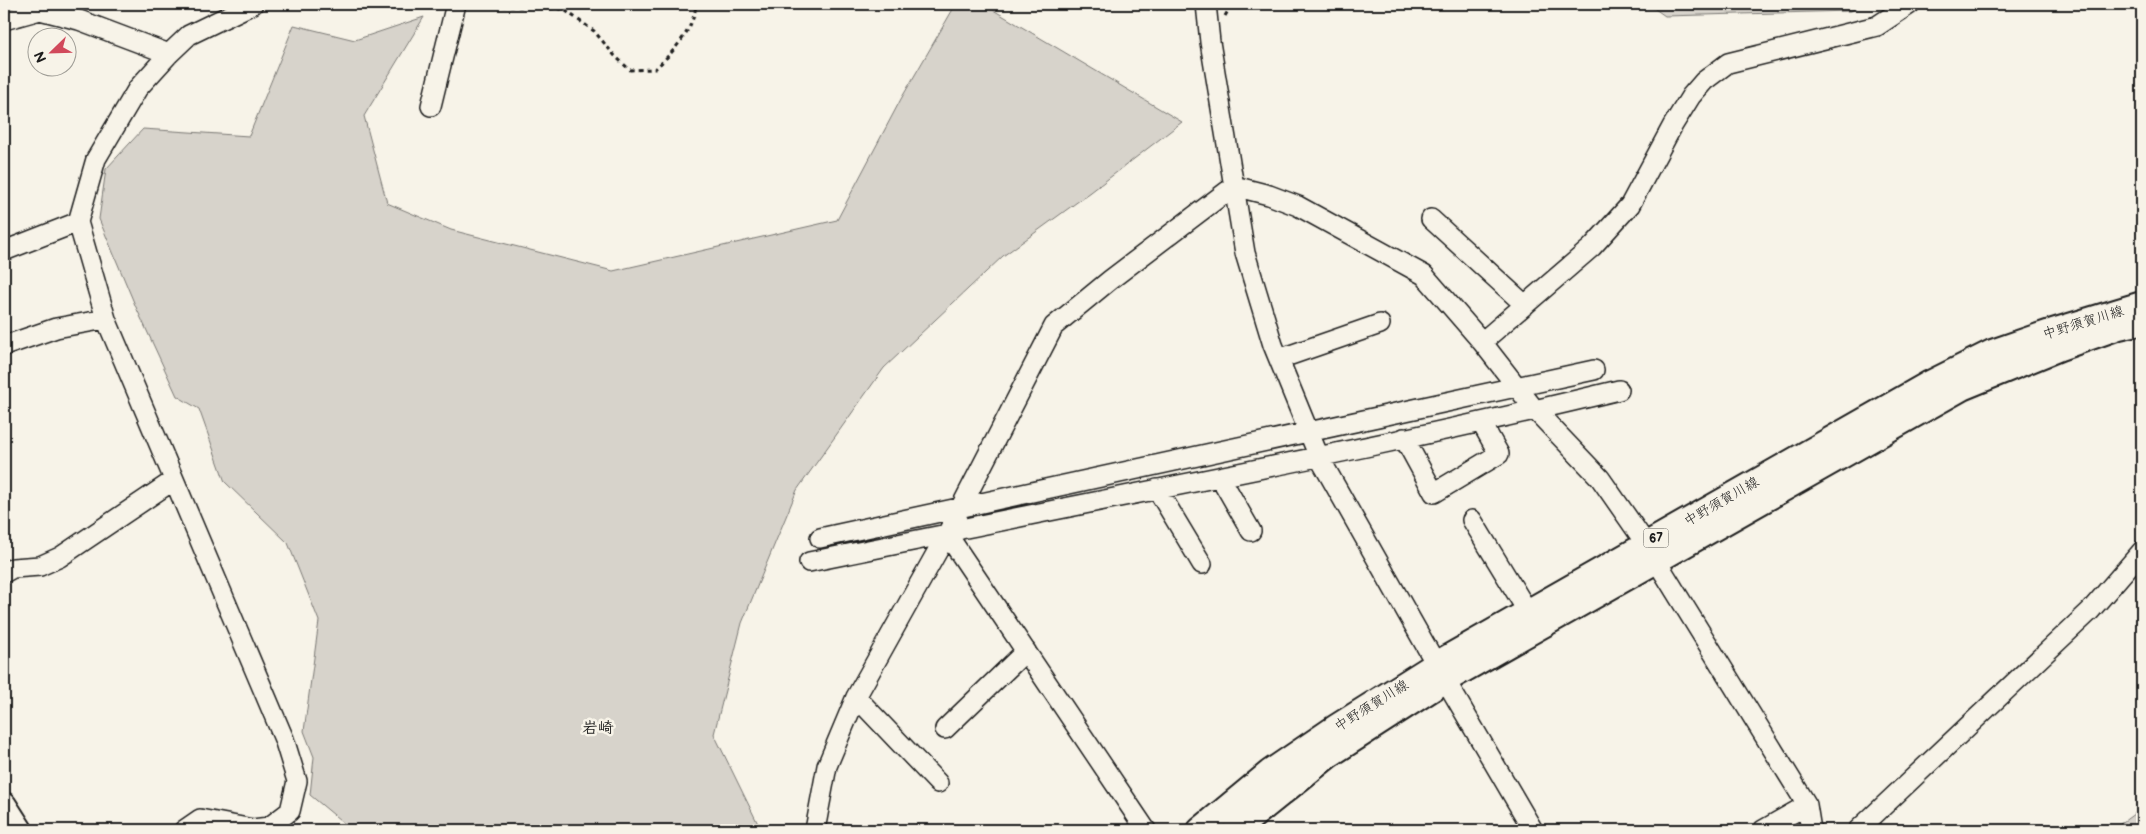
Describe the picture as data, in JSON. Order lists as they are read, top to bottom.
{
  "streets": {
    "main road": ["中野須賀川線", "67"]
  },
  "districts": ["岩崎"],
  "north": "bottom left"
}
